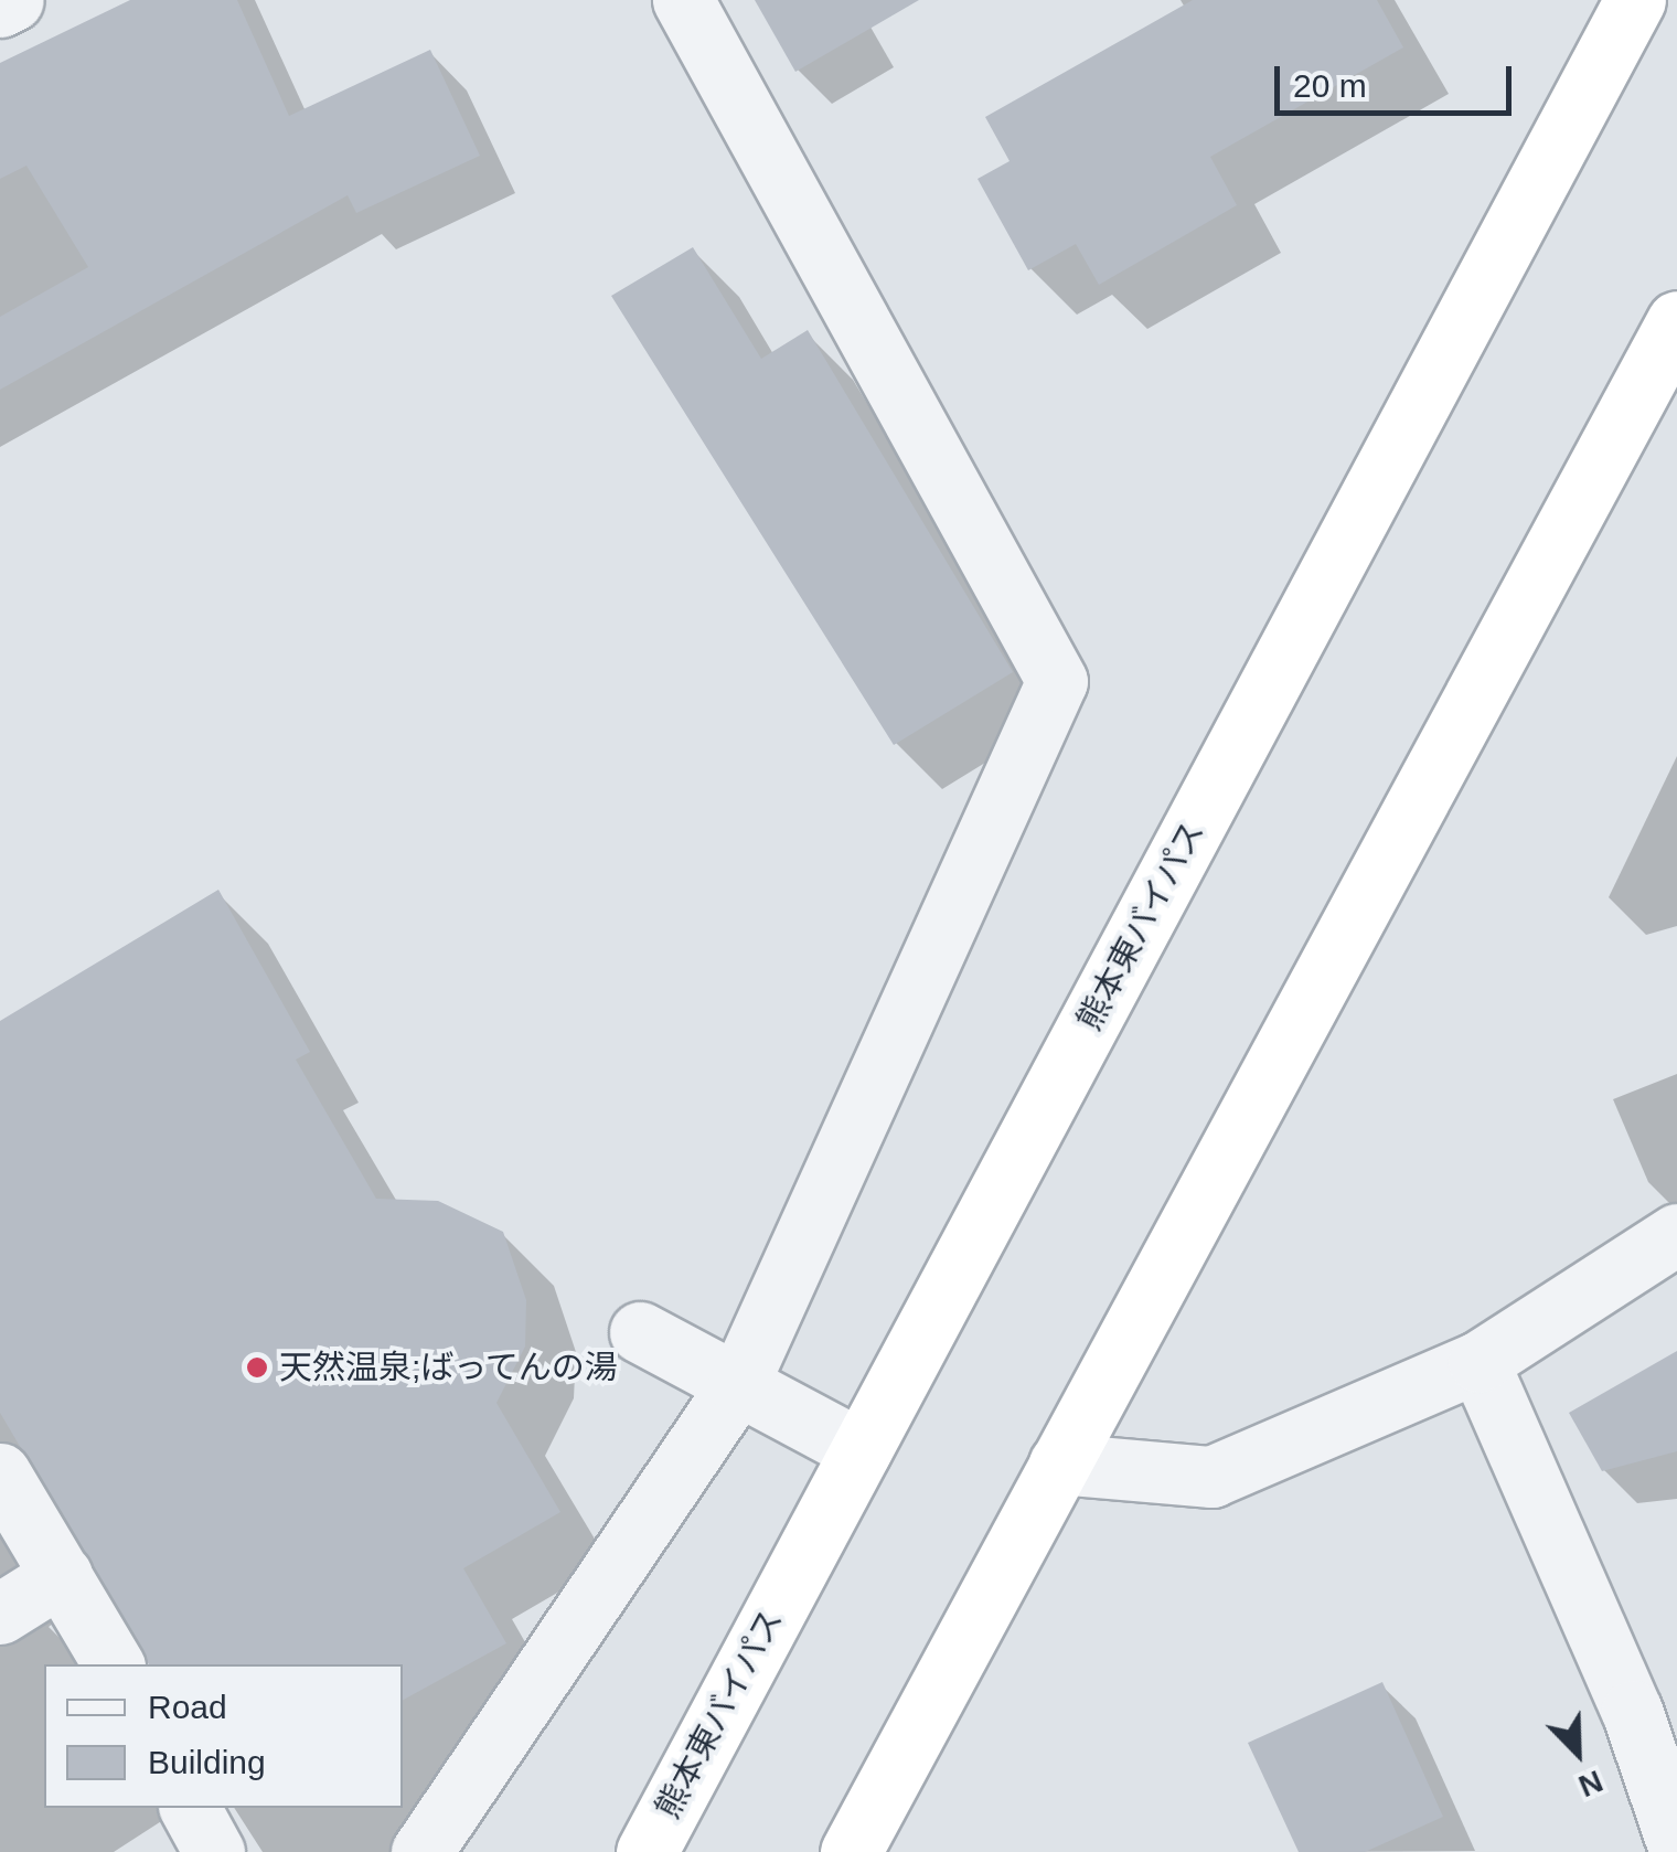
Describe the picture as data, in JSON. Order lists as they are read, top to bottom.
{
  "streets": {
    "highway": ["熊本東バイパス"]
  },
  "places": ["天然温泉;ばってんの湯"],
  "legend": ["Road", "Building"],
  "scale_bar": "20 m",
  "north": "bottom right"
}
